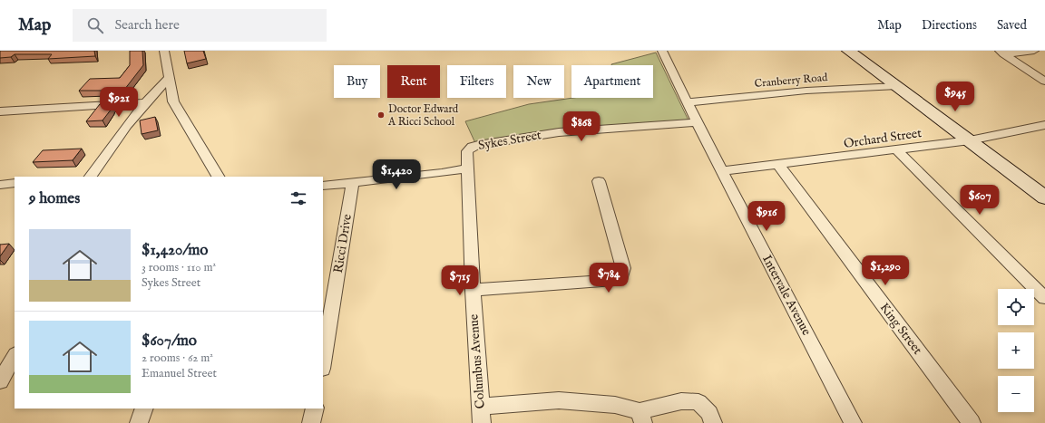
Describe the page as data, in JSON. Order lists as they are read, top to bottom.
{
  "streets": {
    "street": [
      "Cranberry Road",
      "Orchard Street",
      "Sykes Street",
      "Ricci Drive",
      "Intervale Avenue",
      "King Street",
      "Columbus Avenue"
    ]
  },
  "crossings": [
    ["Cranberry Road", "Intervale Avenue"],
    ["Orchard Street", "Intervale Avenue"],
    ["Orchard Street", "King Street"],
    ["Sykes Street", "Intervale Avenue"],
    ["Sykes Street", "Columbus Avenue"]
  ],
  "places": ["Doctor Edward A Ricci School"],
  "page": {
    "header": "Map",
    "search": "Search here",
    "nav": ["Map", "Directions", "Saved"],
    "chip": [
      "Buy",
      "Rent",
      "Filters",
      "New",
      "Apartment"
    ],
    "price": [
      "$945",
      "$921",
      "$868",
      "$1,420",
      "$607",
      "$916",
      "$1,290",
      "$784",
      "$715"
    ],
    "heading": "9 homes",
    "list": [
      {
        "name": "$1,420/mo",
        "note": "3 rooms · 110 m² · Sykes Street"
      },
      {
        "name": "$607/mo",
        "note": "2 rooms · 62 m² · Emanuel Street"
      }
    ],
    "map_buttons": ["+", "−"]
  }
}
